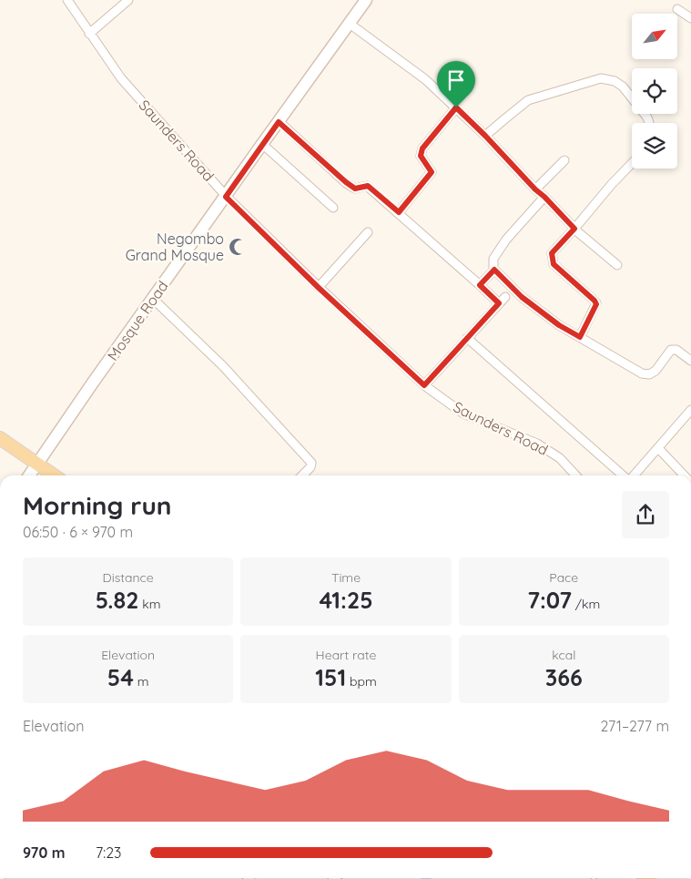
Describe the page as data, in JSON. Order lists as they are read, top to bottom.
{
  "streets": {
    "street": ["Saunders Road", "Mosque Road"]
  },
  "crossings": [
    ["Saunders Road", "Mosque Road"]
  ],
  "places": {
    "mosque": ["Negombo Grand Mosque"]
  },
  "north": "top right",
  "page": {
    "heading": ["Morning run", "06:50 · 6 × 970 m"],
    "stats": [
      ["Distance", "5.82 km"],
      ["Time", "41:25"],
      ["Pace", "7:07 /km"],
      ["Elevation", "54 m"],
      ["Heart rate", "151 bpm"],
      ["kcal", "366"]
    ],
    "chart": ["Elevation", "271–277 m"],
    "list": [
      {
        "name": "970 m",
        "note": "7:23"
      }
    ]
  }
}
